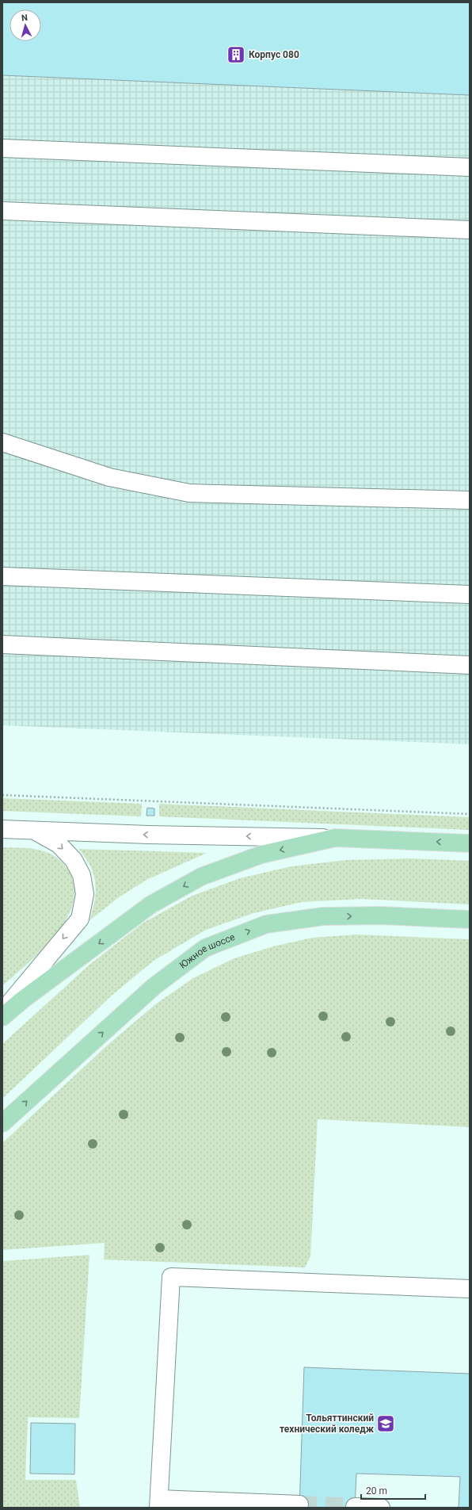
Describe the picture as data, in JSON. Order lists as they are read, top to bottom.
{
  "streets": {
    "main road": ["Южное шоссе"]
  },
  "places": {
    "building": ["Корпус 080"],
    "school or university": ["Тольяттинский технический коледж"]
  },
  "scale_bar": "20 m",
  "north": "top"
}
